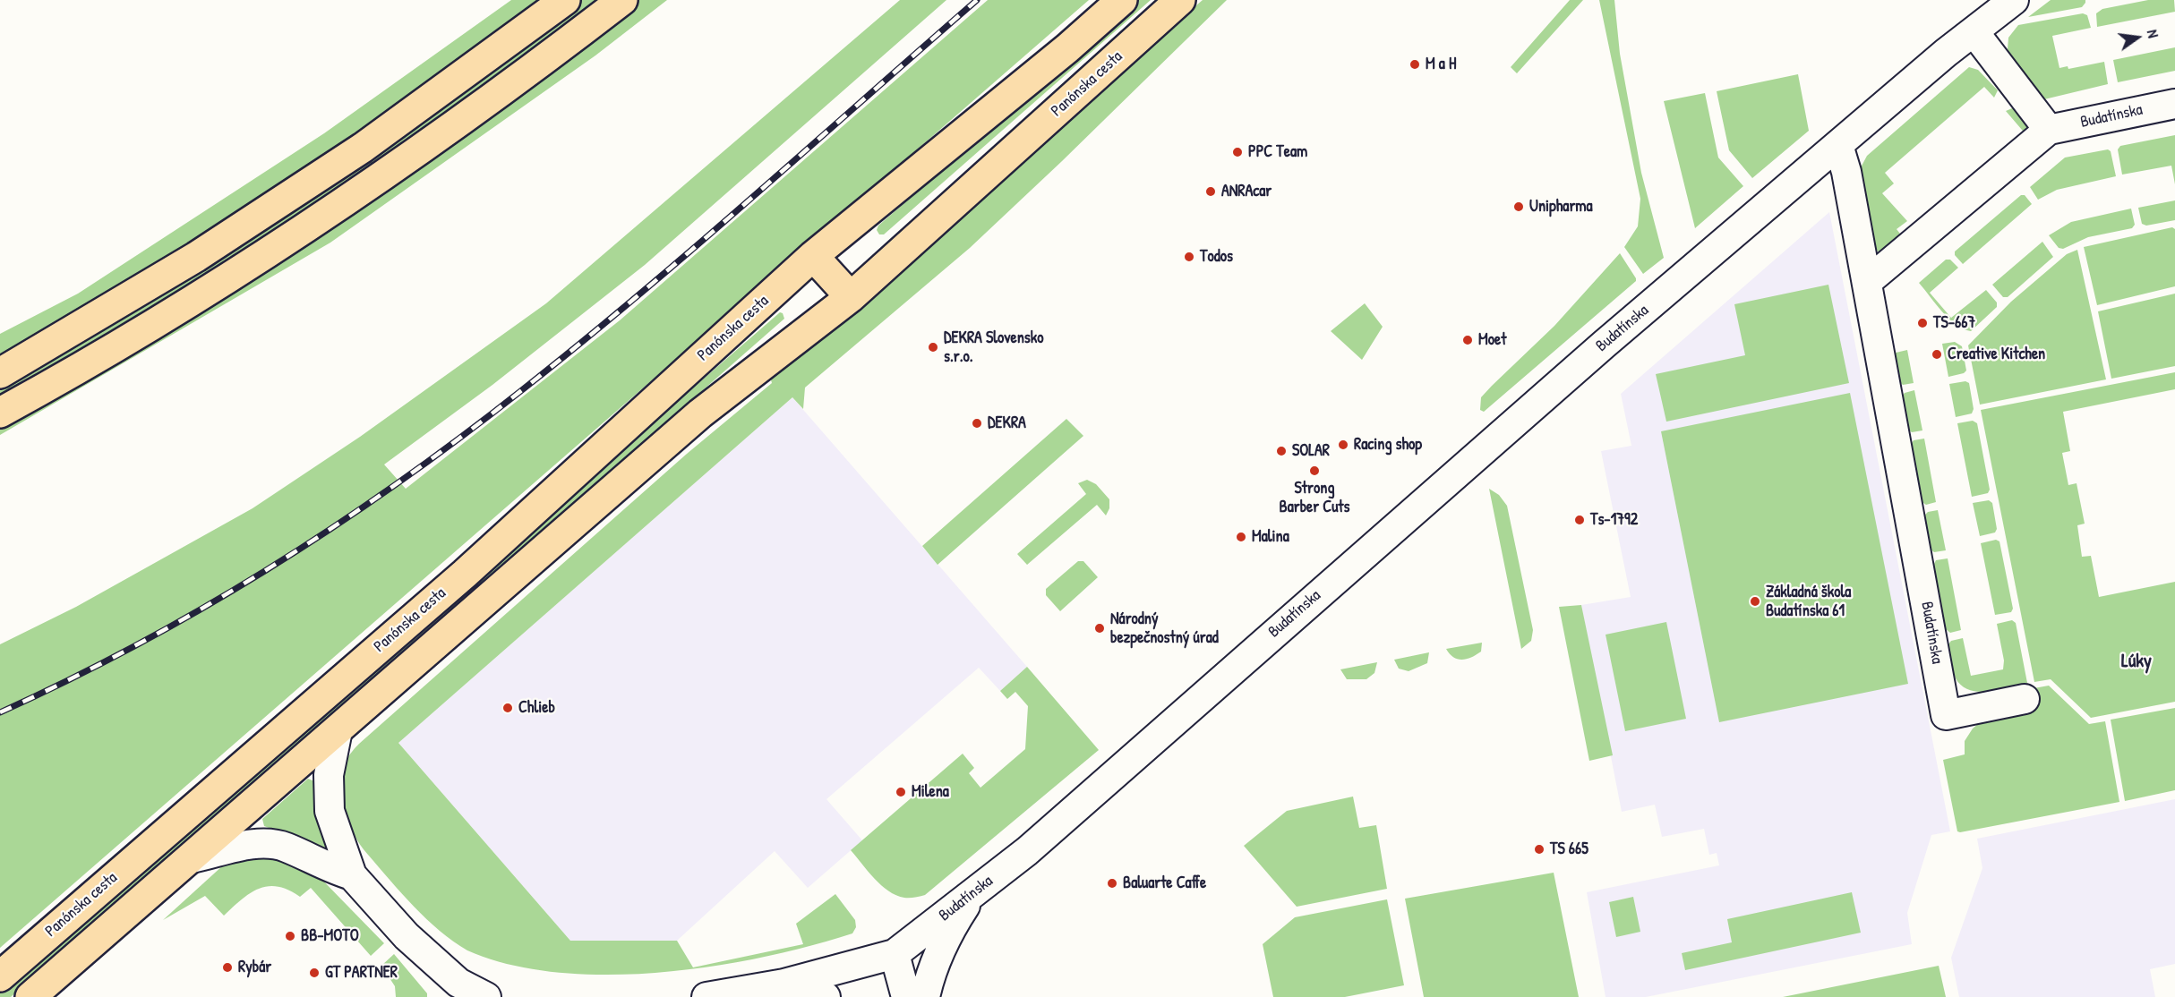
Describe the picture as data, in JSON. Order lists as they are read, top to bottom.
{
  "streets": {
    "main road": ["Panónska cesta"],
    "street": ["Budatínska"]
  },
  "districts": ["Lúky"],
  "places": [
    "M a H",
    "PPC Team",
    "ANRAcar",
    "Unipharma",
    "Todos",
    "TS-667",
    "Moet",
    "DEKRA Slovensko s.r.o.",
    "Creative Kitchen",
    "DEKRA",
    "Racing shop",
    "SOLAR",
    "Strong Barber Cuts",
    "Ts-1792",
    "Malina",
    "Základná škola Budatínska 61",
    "Národný bezpečnostný úrad",
    "Chlieb",
    "Milena",
    "TS 665",
    "Baluarte Caffe",
    "BB-MOTO",
    "Rybár",
    "GT PARTNER"
  ],
  "north": "right"
}
